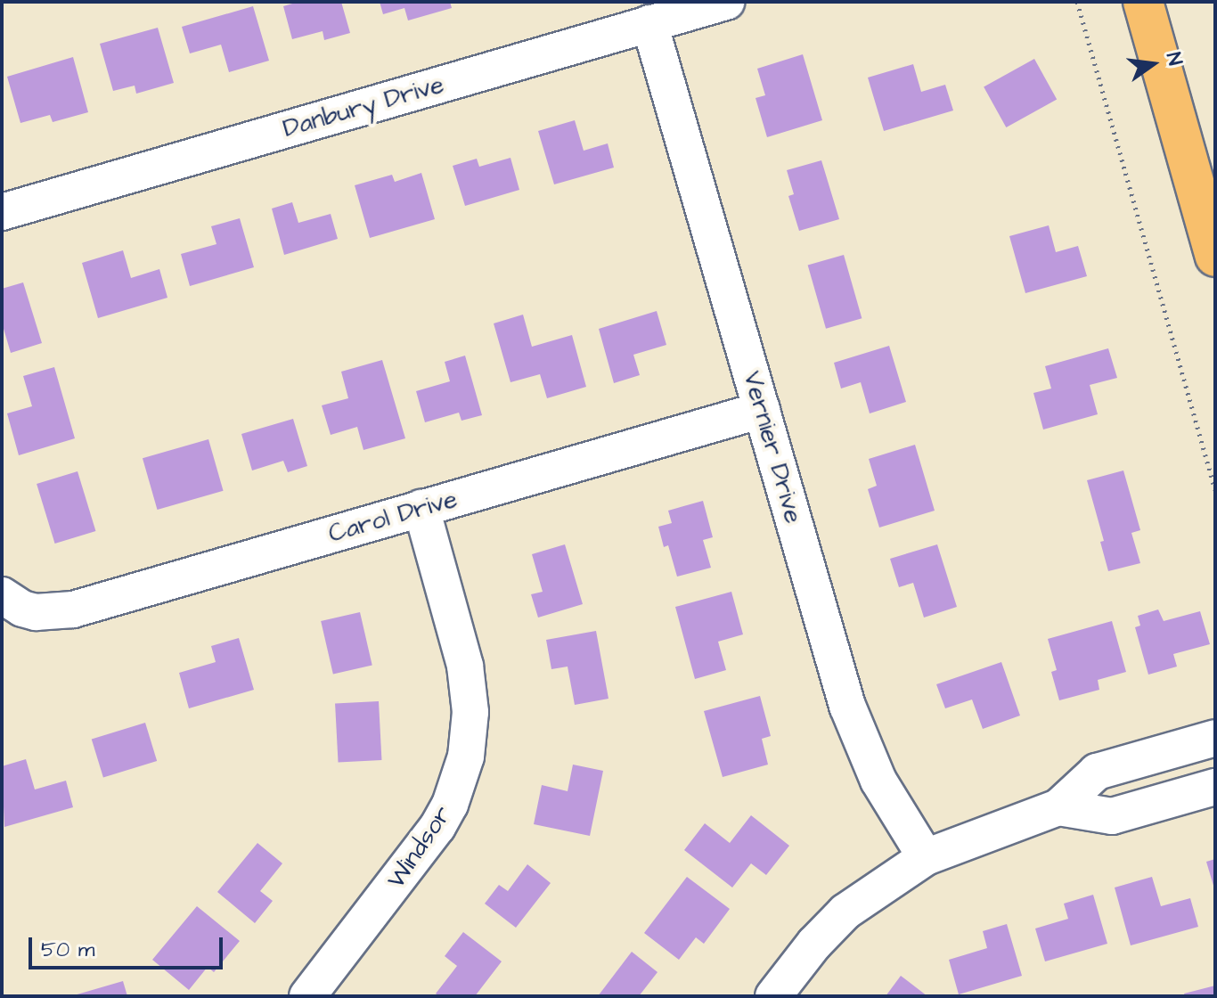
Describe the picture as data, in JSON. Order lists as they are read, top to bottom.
{
  "streets": {
    "street": [
      "Danbury Drive",
      "Vernier Drive",
      "Carol Drive",
      "Windsor"
    ]
  },
  "crossings": [
    ["Danbury Drive", "Vernier Drive"],
    ["Vernier Drive", "Carol Drive"],
    ["Carol Drive", "Windsor"]
  ],
  "scale_bar": "50 m",
  "north": "right"
}
